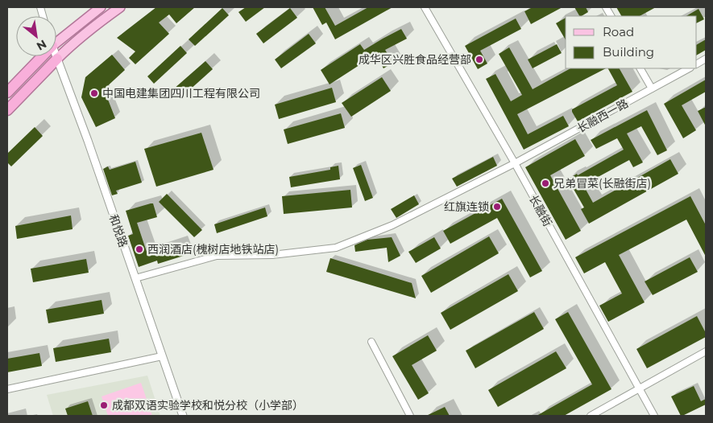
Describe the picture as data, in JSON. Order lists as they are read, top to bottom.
{
  "streets": {
    "street": ["长融西一路", "长融街", "和悦路"]
  },
  "crossings": [
    ["长融西一路", "长融街"],
    ["长融西一路", "和悦路"]
  ],
  "places": [
    "成华区兴胜食品经营部",
    "中国电建集团四川工程有限公司",
    "兄弟冒菜(长融街店)",
    "红旗连锁",
    "西润酒店(槐树店地铁站店)",
    "成都双语实验学校和悦分校（小学部）"
  ],
  "legend": ["Road", "Building"],
  "north": "bottom right"
}
